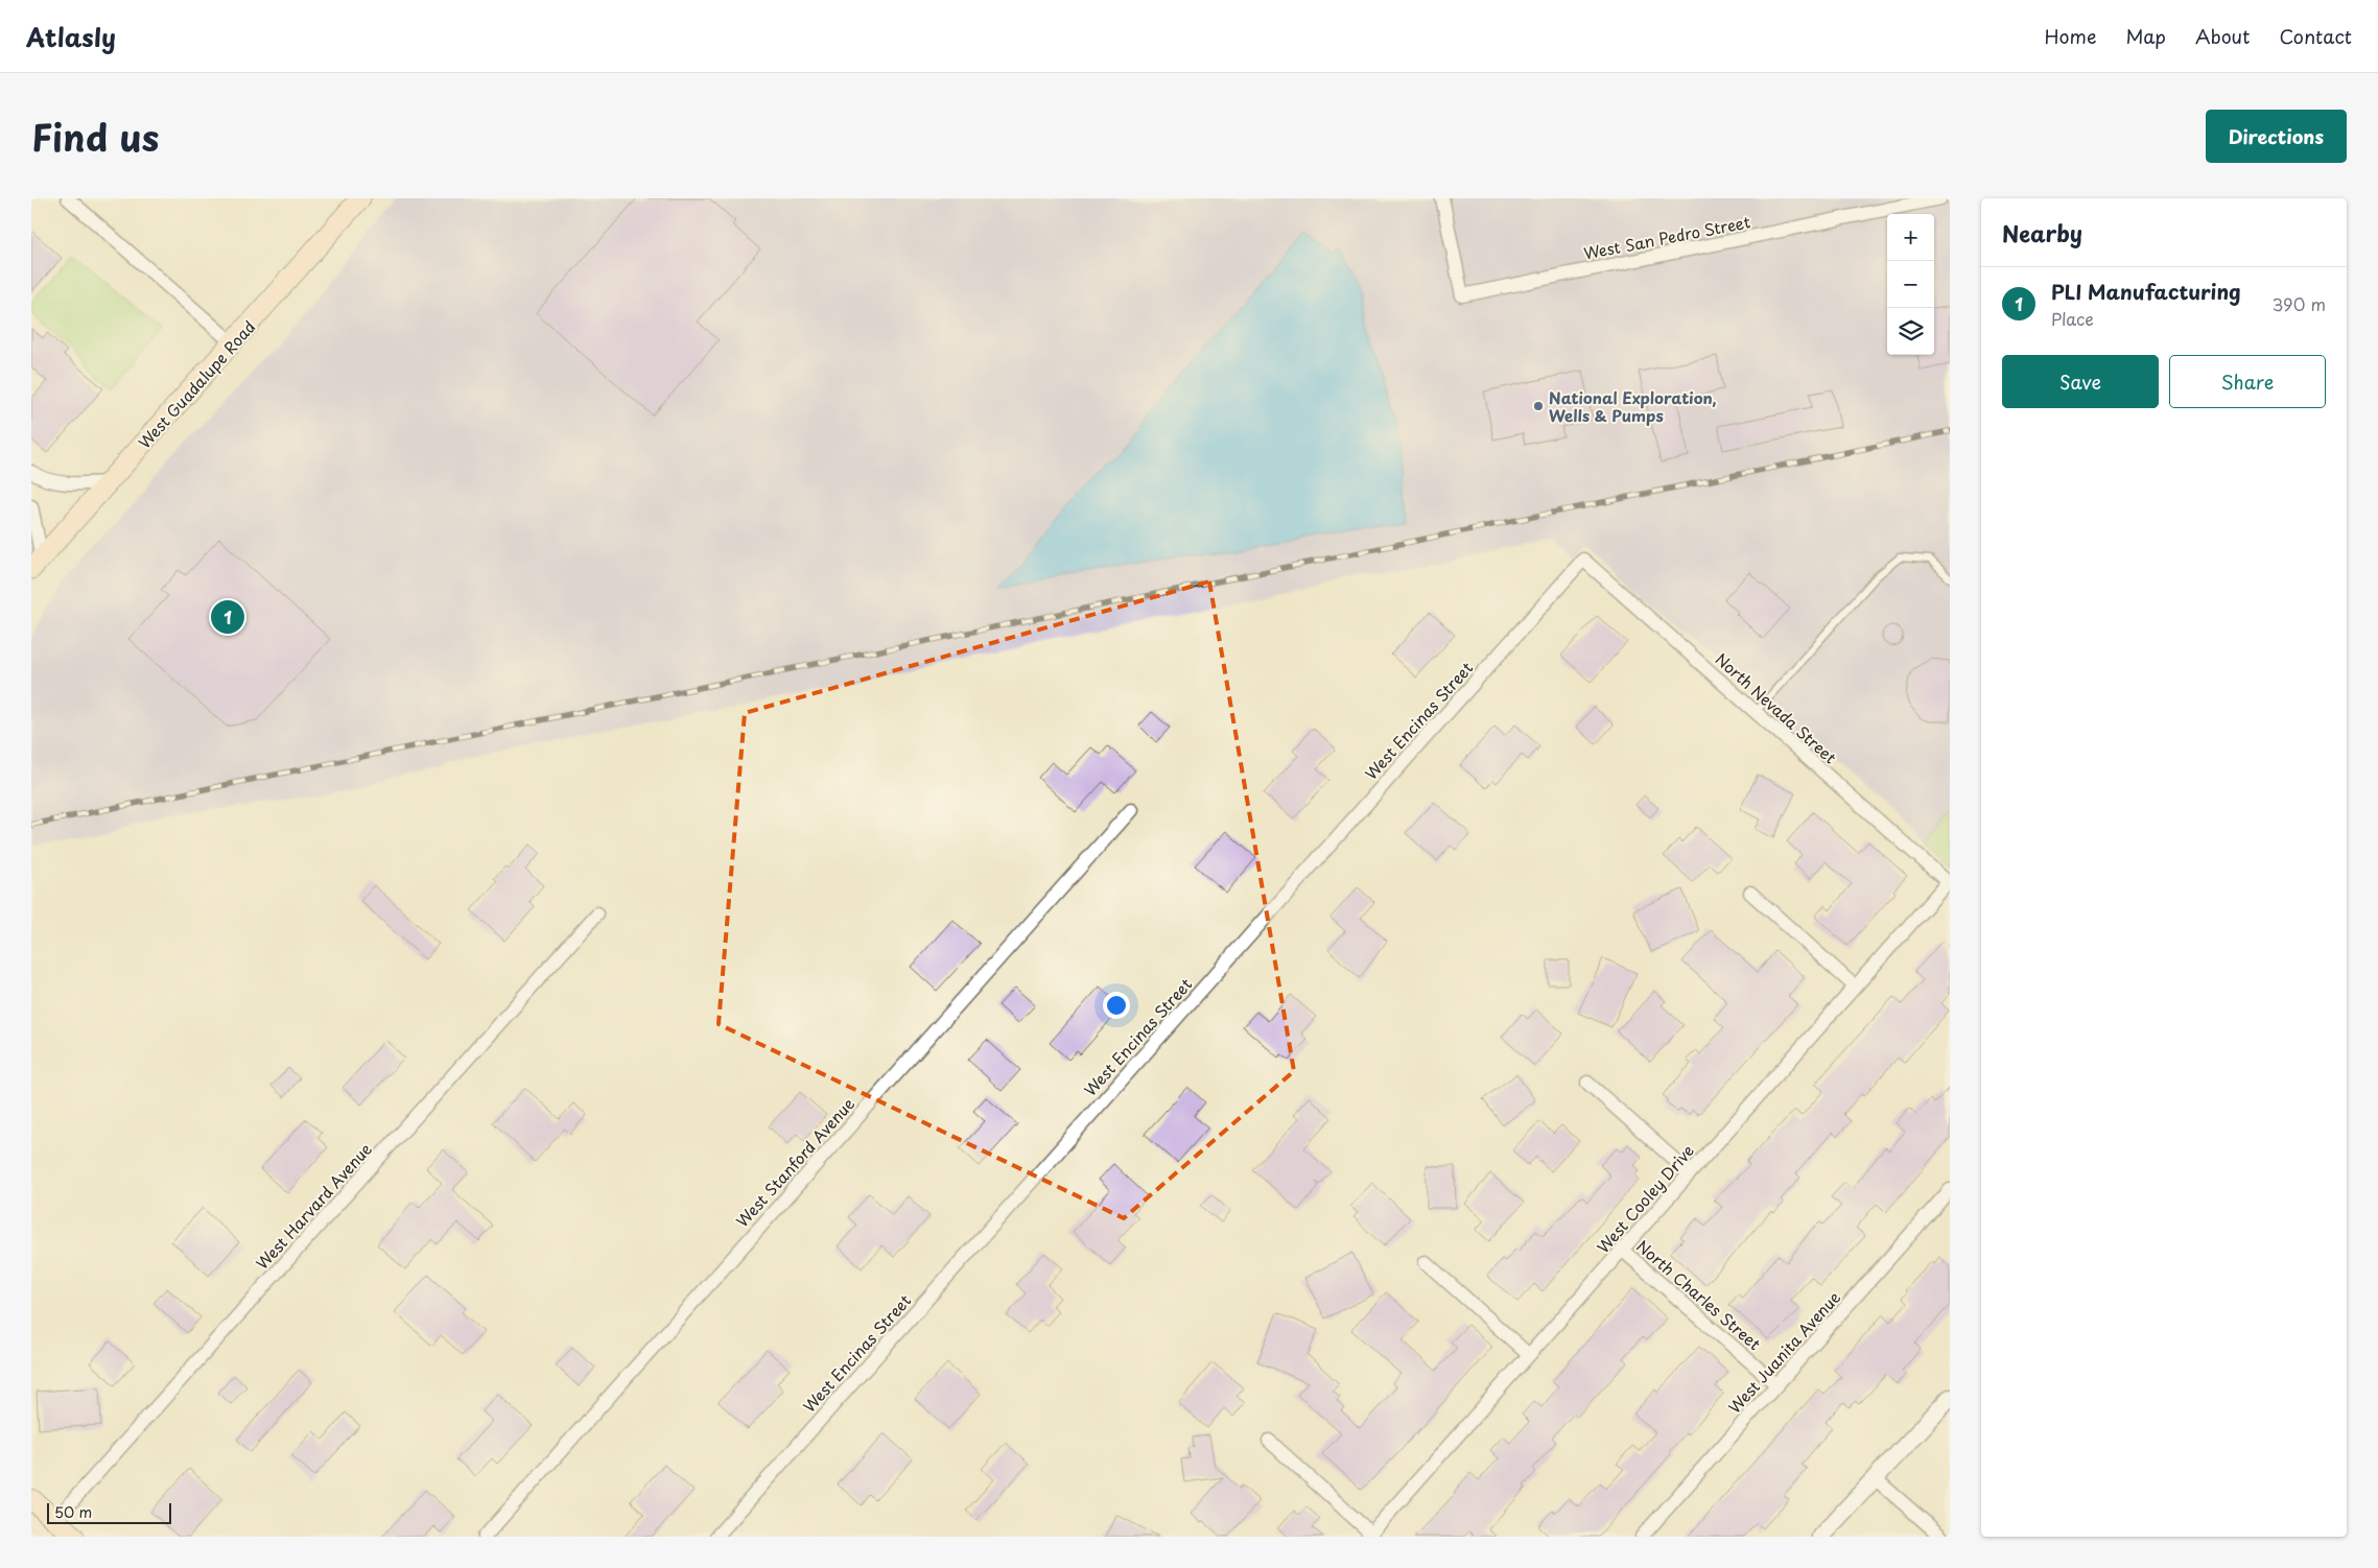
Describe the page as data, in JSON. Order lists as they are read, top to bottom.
{
  "streets": {
    "main road": ["West Guadalupe Road"],
    "street": [
      "West San Pedro Street",
      "North Nevada Street",
      "West Encinas Street",
      "West Stanford Avenue",
      "West Cooley Drive",
      "West Harvard Avenue",
      "North Charles Street",
      "West Juanita Avenue"
    ]
  },
  "crossings": [
    ["North Nevada Street", "West Encinas Street"],
    ["North Nevada Street", "West Cooley Drive"],
    ["West Cooley Drive", "North Charles Street"],
    ["North Charles Street", "West Juanita Avenue"]
  ],
  "places": ["National Exploration, Wells & Pumps"],
  "scale_bar": "50 m",
  "page": {
    "header": "Atlasly",
    "nav": [
      "Home",
      "Map",
      "About",
      "Contact"
    ],
    "title": "Find us",
    "buttons": [
      "Directions",
      ["Save", "Share"]
    ],
    "heading": "Nearby",
    "map_buttons": ["+", "−"],
    "list": [
      {
        "mark": "1",
        "name": "PLI Manufacturing",
        "note": "Place",
        "value": "390 m"
      }
    ],
    "pins": "1",
    "scale": "50 m"
  }
}
